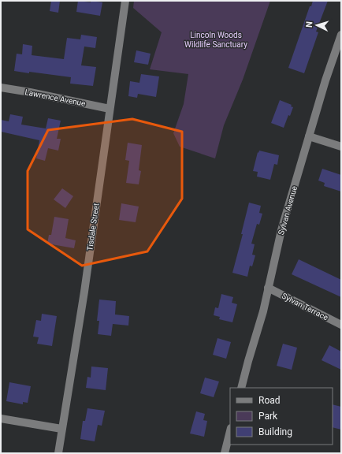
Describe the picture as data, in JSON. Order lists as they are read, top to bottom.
{
  "streets": {
    "street": [
      "Lawrence Avenue",
      "Sylvan Avenue",
      "Tisdale Street",
      "Sylvan Terrace"
    ]
  },
  "crossings": [
    ["Lawrence Avenue", "Tisdale Street"],
    ["Sylvan Avenue", "Sylvan Terrace"]
  ],
  "parks": ["Lincoln Woods Wildlife Sanctuary"],
  "legend": ["Road", "Park", "Building"],
  "north": "left"
}
